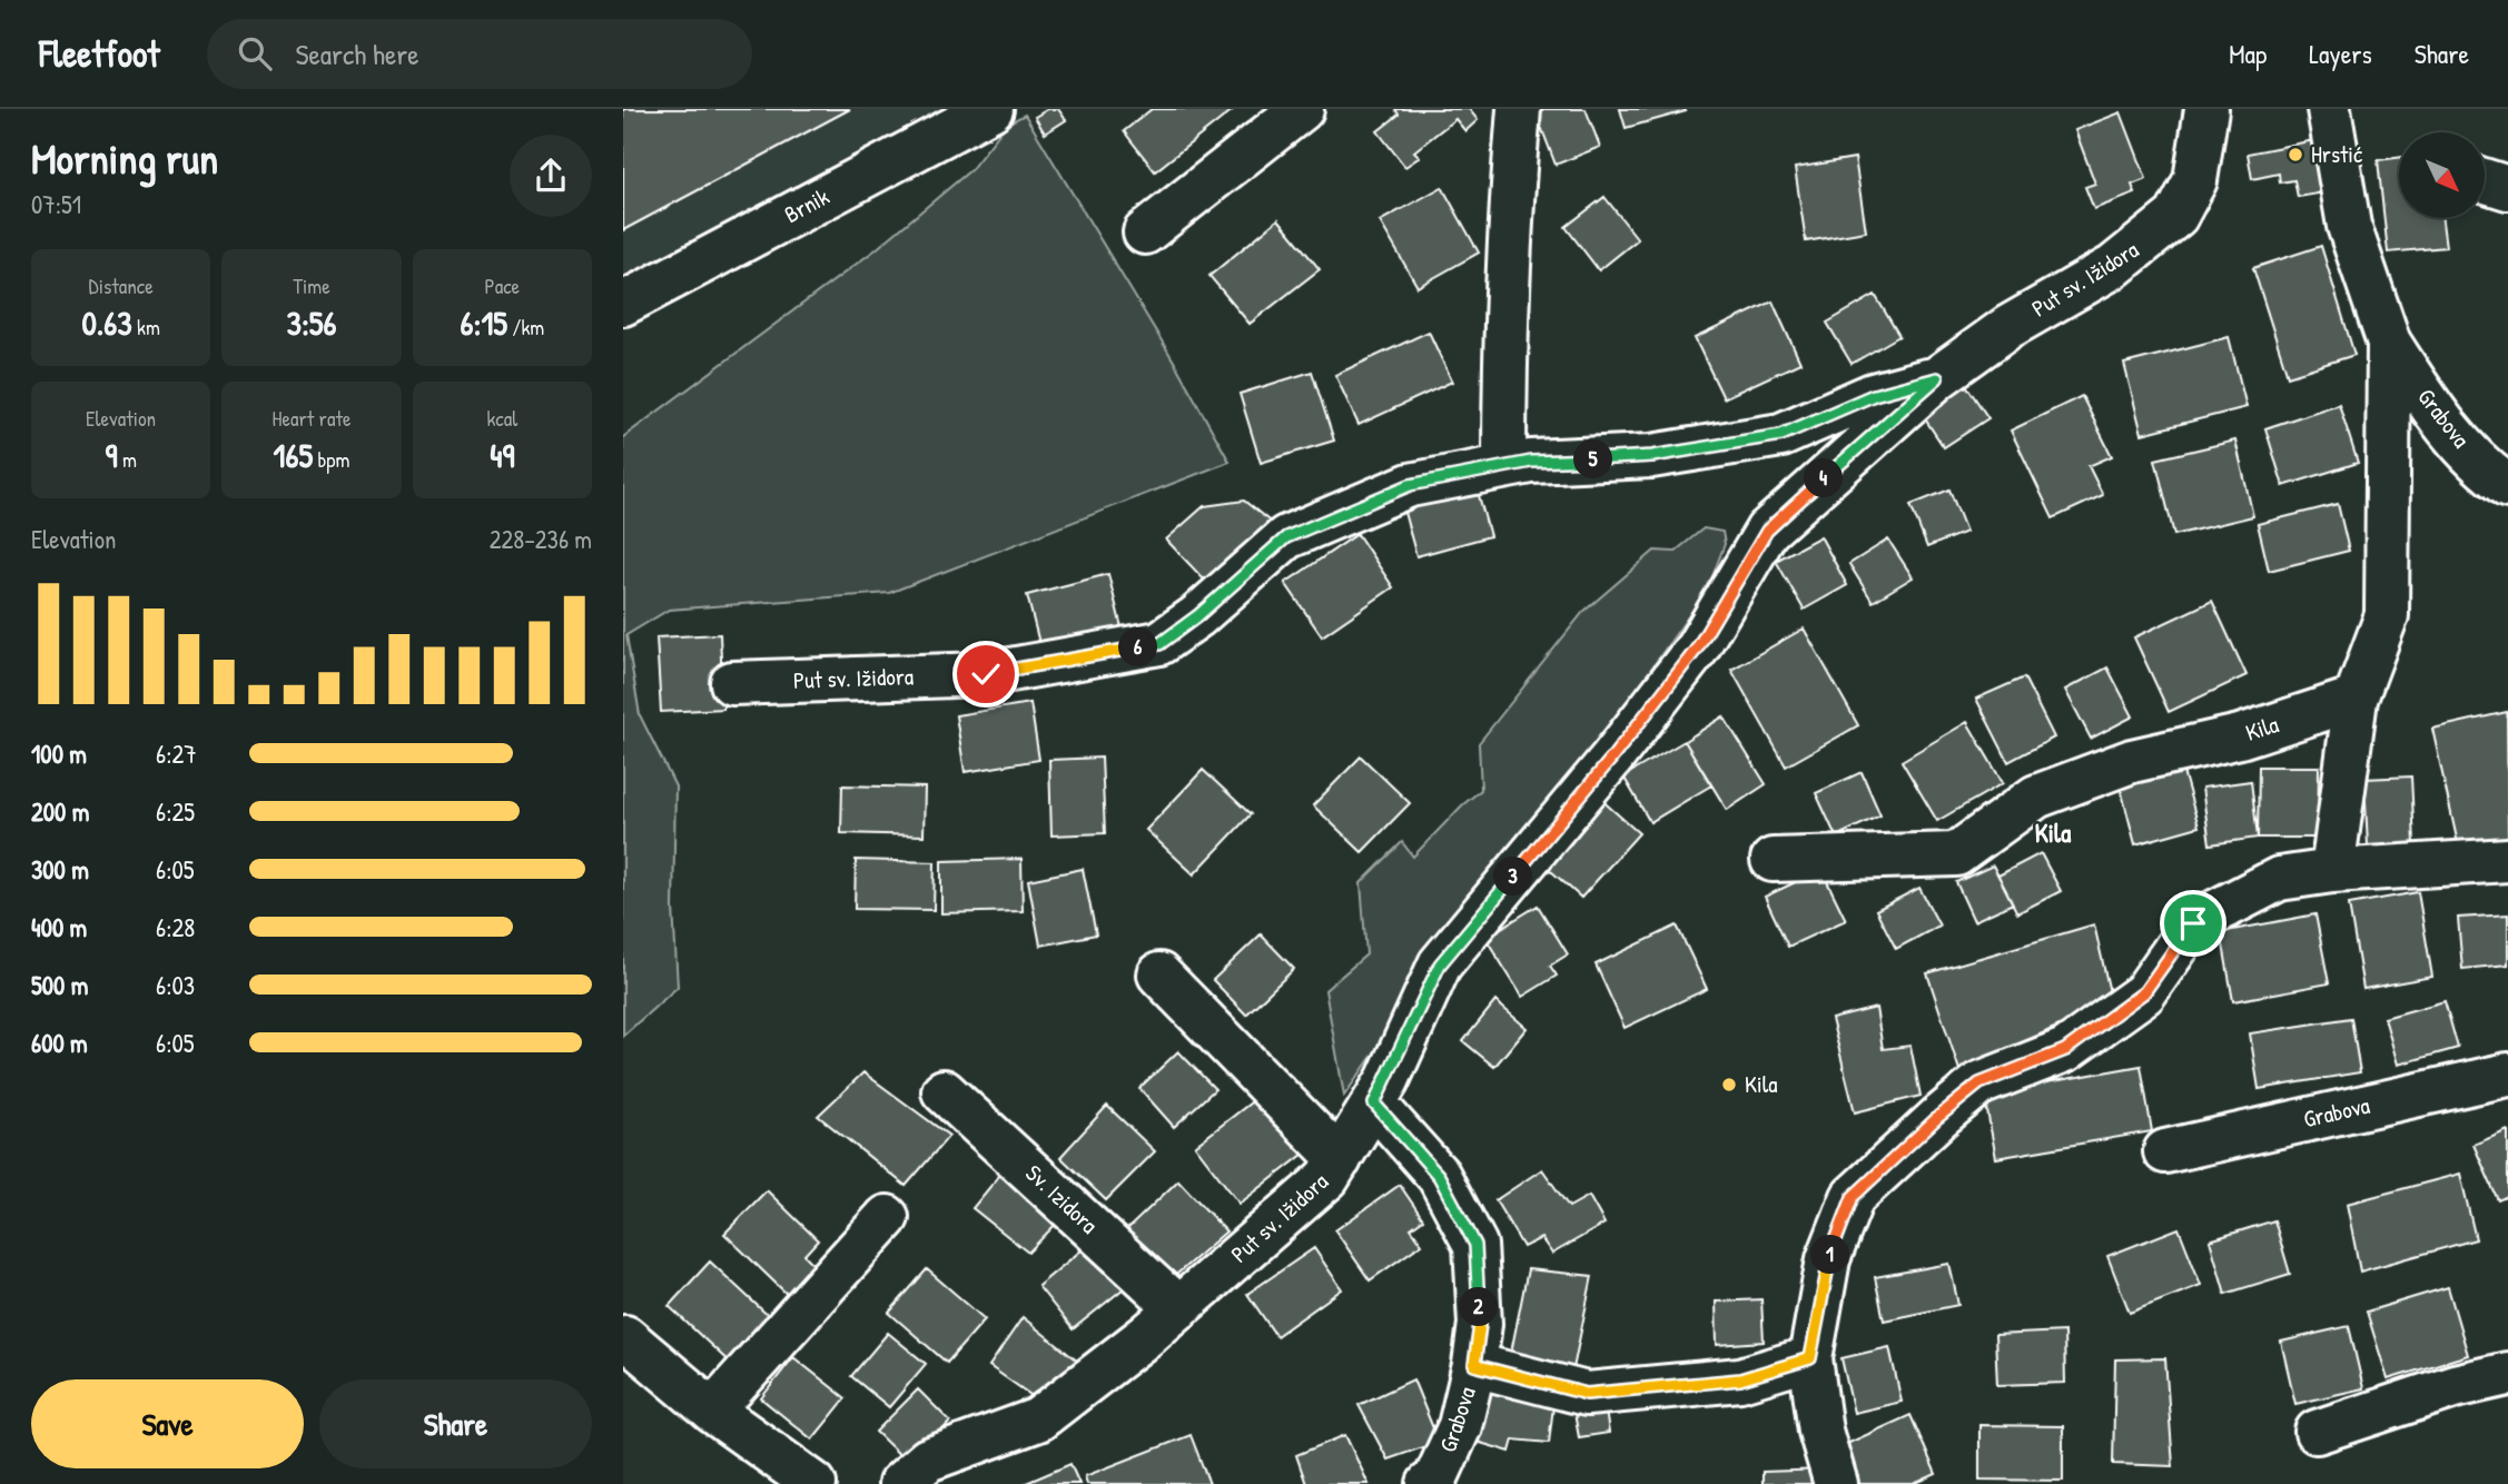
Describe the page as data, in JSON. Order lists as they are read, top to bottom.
{
  "streets": {
    "street": [
      "Brnik",
      "Put sv. Ižidora",
      "Grabova",
      "Kila",
      "Sv. Izidora"
    ]
  },
  "crossings": [
    ["Put sv. Ižidora", "Grabova"],
    ["Put sv. Ižidora", "Sv. Izidora"]
  ],
  "districts": ["Kila"],
  "places": ["Hrstić", "Kila"],
  "north": "bottom right",
  "page": {
    "header": "Fleetfoot",
    "search": "Search here",
    "nav": ["Map", "Layers", "Share"],
    "heading": ["Morning run", "07:51"],
    "stats": [
      ["Distance", "0.63 km"],
      ["Time", "3:56"],
      ["Pace", "6:15 /km"],
      ["Elevation", "9 m"],
      ["Heart rate", "165 bpm"],
      ["kcal", "49"]
    ],
    "pins": [
      "5",
      "4",
      "6",
      "3",
      "1",
      "2"
    ],
    "chart": ["Elevation", "228–236 m"],
    "list": [
      {
        "name": "100 m",
        "note": "6:27"
      },
      {
        "name": "200 m",
        "note": "6:25"
      },
      {
        "name": "300 m",
        "note": "6:05"
      },
      {
        "name": "400 m",
        "note": "6:28"
      },
      {
        "name": "500 m",
        "note": "6:03"
      },
      {
        "name": "600 m",
        "note": "6:05"
      }
    ],
    "buttons": ["Save", "Share"]
  }
}
